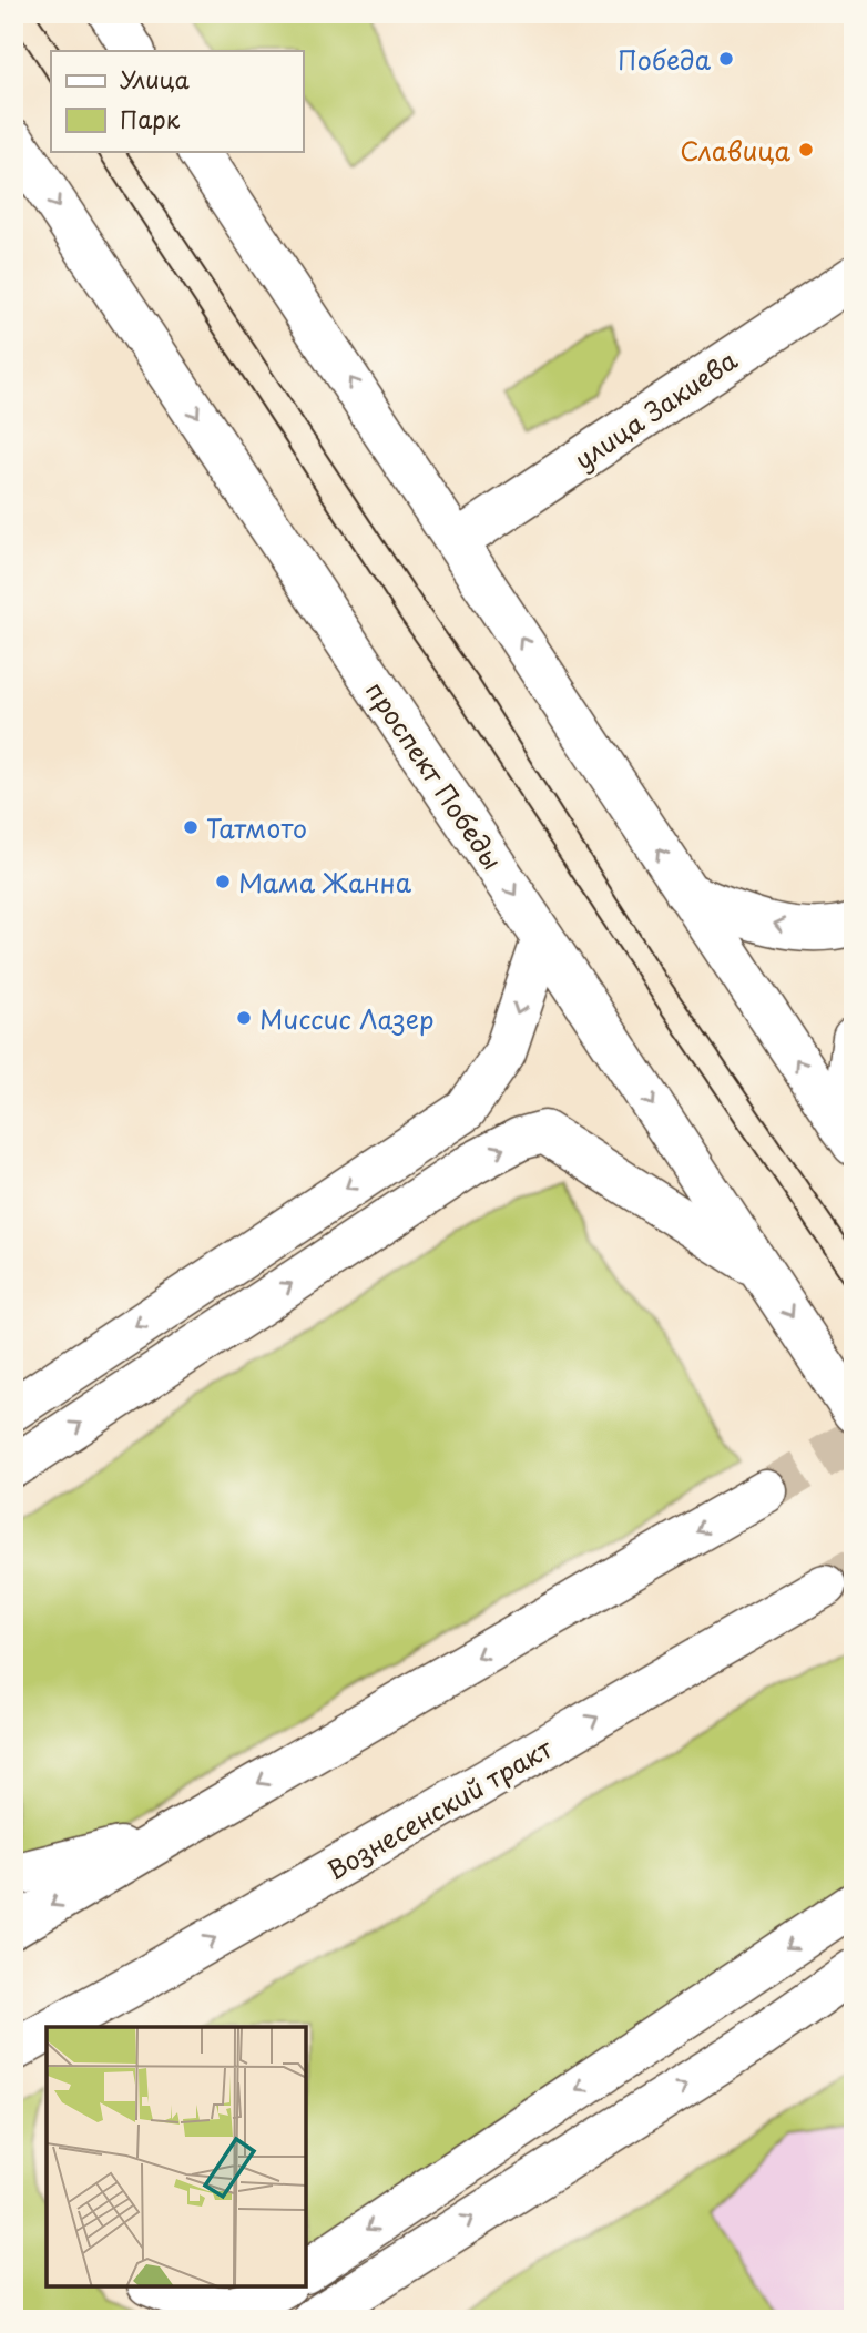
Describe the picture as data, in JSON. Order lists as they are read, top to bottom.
{
  "streets": {
    "main road": ["улица Закиева", "проспект Победы", "Вознесенский тракт"]
  },
  "places": [
    "Победа",
    "Славица",
    "Татмото",
    "Мама Жанна",
    "Миссис Лазер"
  ],
  "legend": ["Улица", "Парк"]
}
